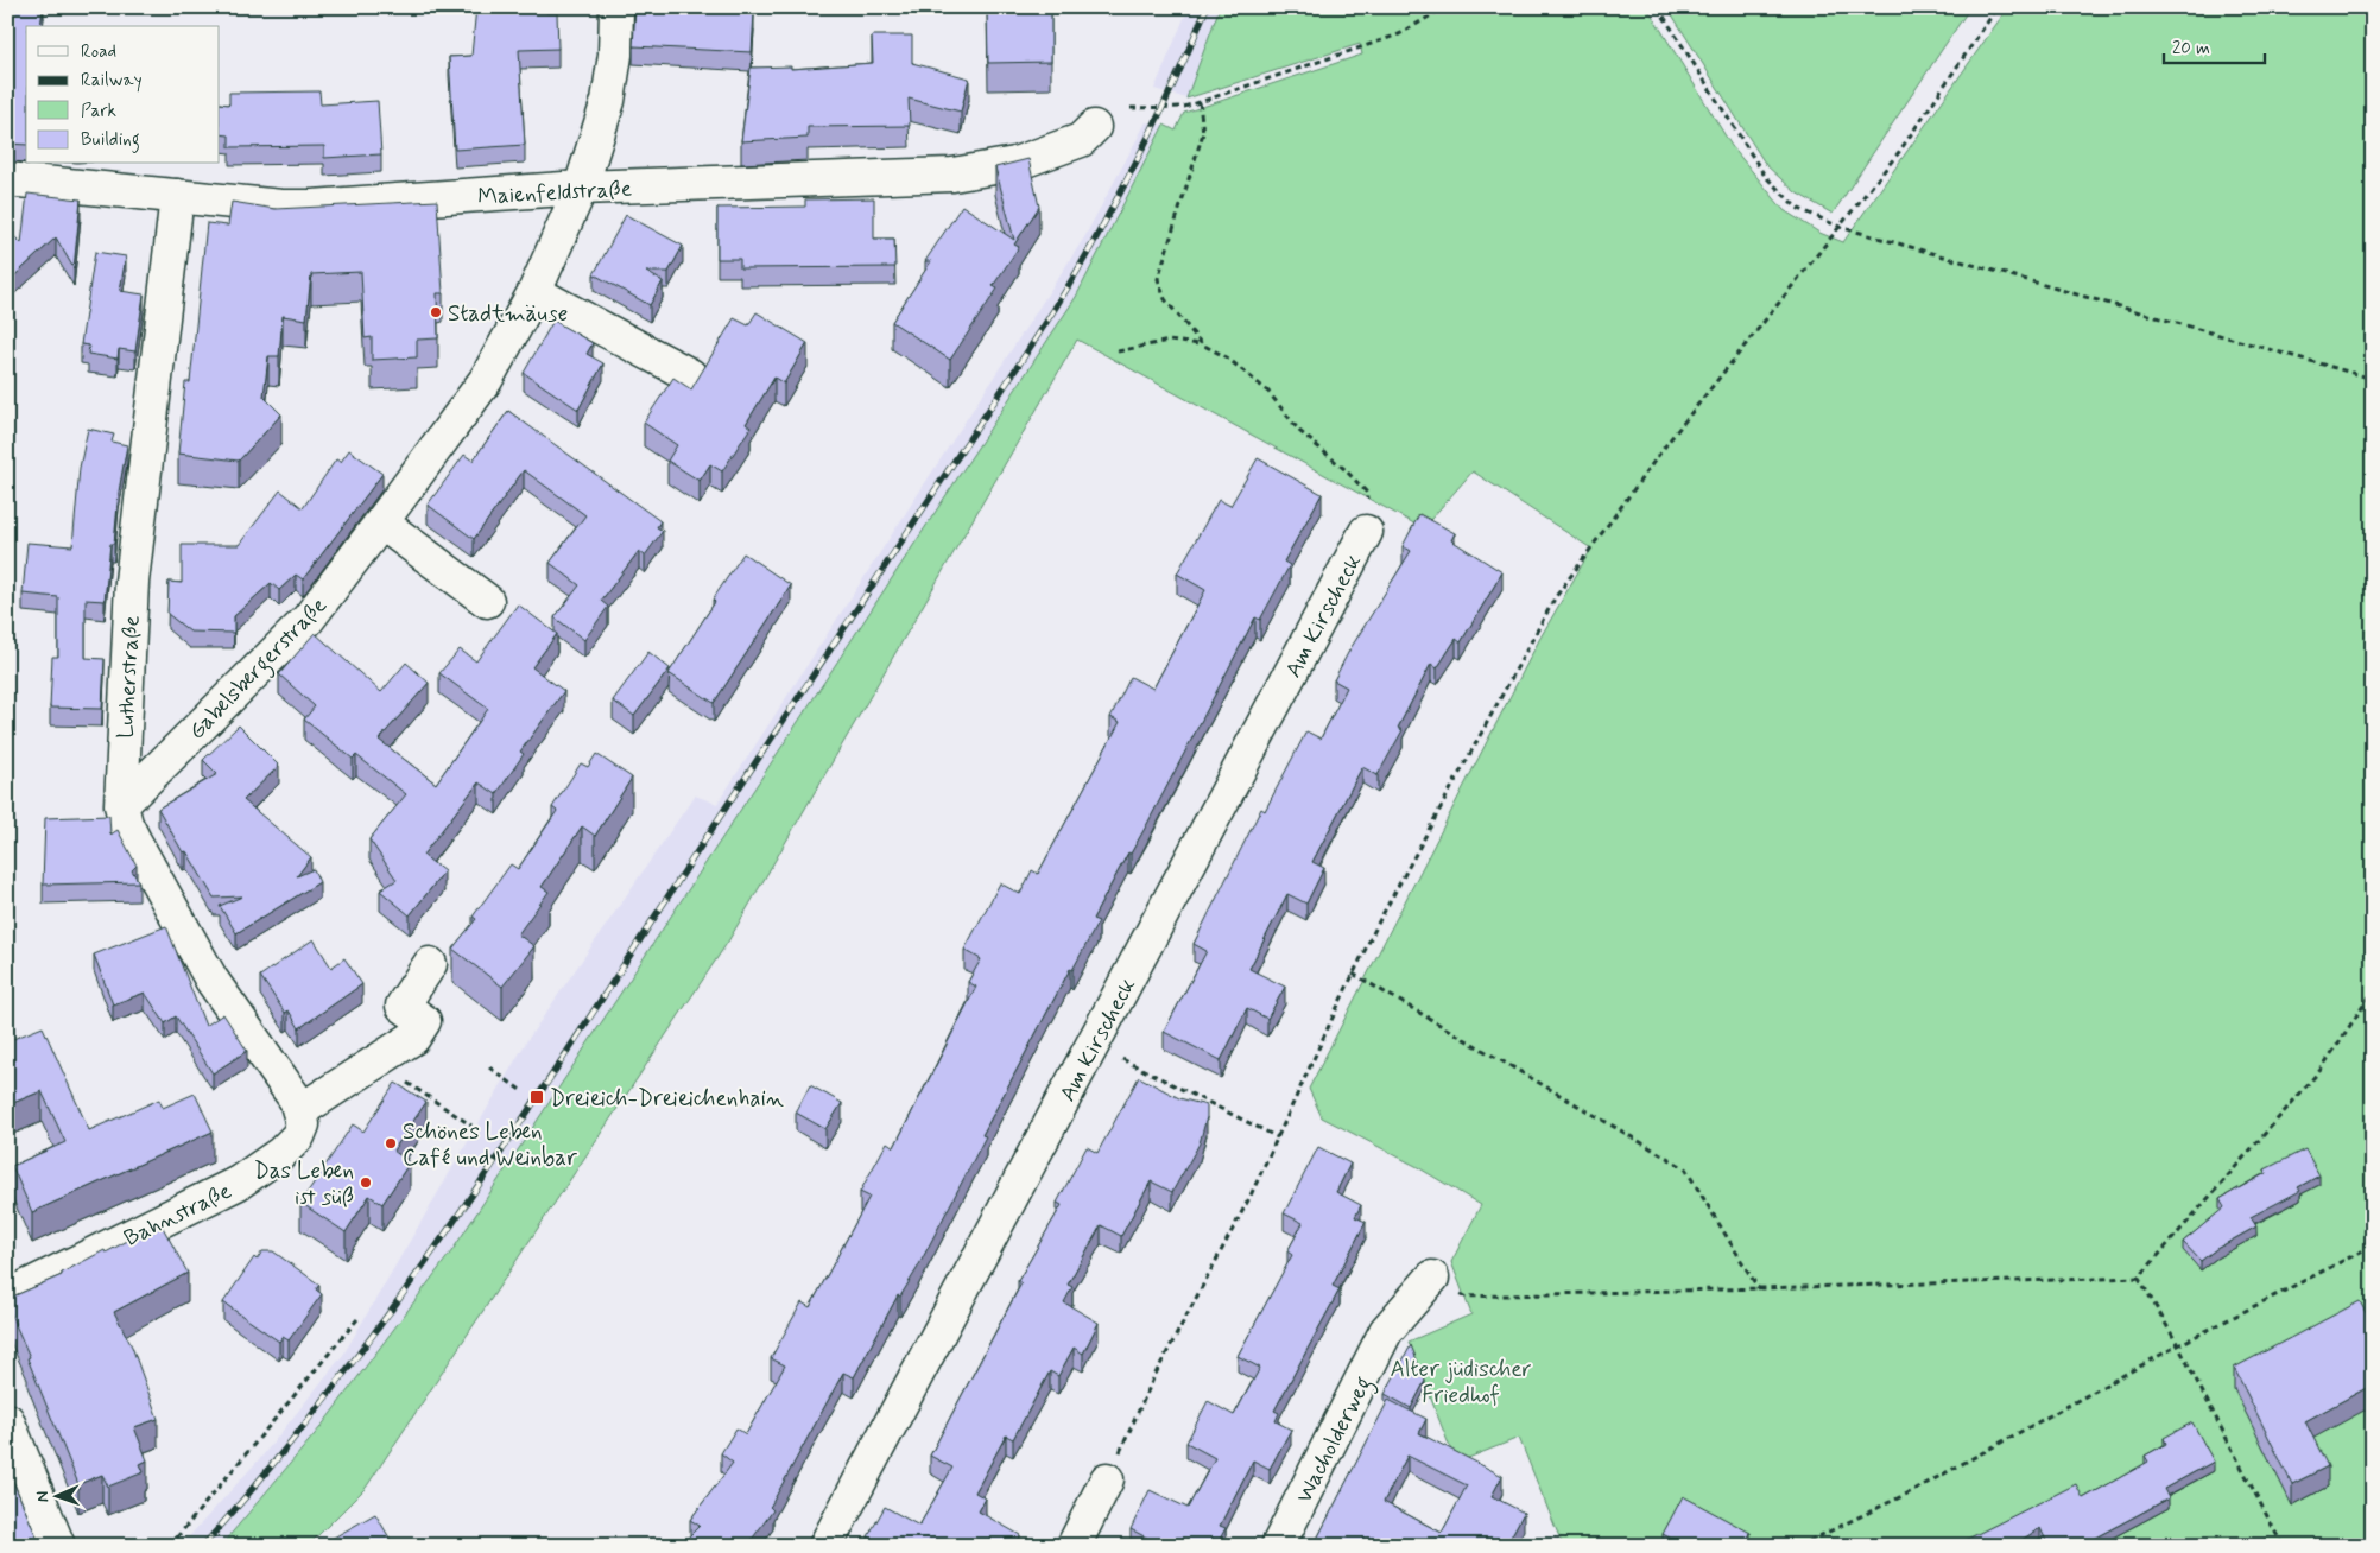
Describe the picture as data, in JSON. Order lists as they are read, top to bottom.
{
  "streets": {
    "street": [
      "Maienfeldstraße",
      "Am Kirscheck",
      "Gabelsbergerstraße",
      "Lutherstraße",
      "Bahnstraße",
      "Wacholderweg"
    ]
  },
  "crossings": [
    ["Maienfeldstraße", "Gabelsbergerstraße"],
    ["Maienfeldstraße", "Lutherstraße"],
    ["Gabelsbergerstraße", "Lutherstraße"],
    ["Lutherstraße", "Bahnstraße"]
  ],
  "parks": ["Alter jüdischer Friedhof"],
  "places": {
    "other": ["Stadtmäuse", "Schönes Leben Café und Weinbar", "Das Leben ist süß"],
    "transit": ["Dreieich-Dreieichenhain"]
  },
  "legend": [
    "Road",
    "Railway",
    "Park",
    "Building"
  ],
  "scale_bar": "20 m",
  "north": "left"
}
